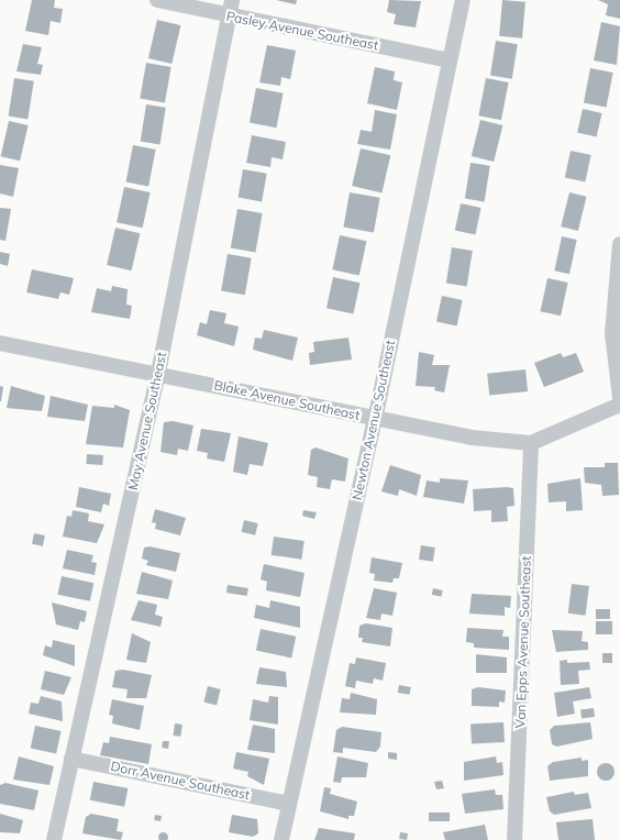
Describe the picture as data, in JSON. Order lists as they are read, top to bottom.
{
  "streets": {
    "street": [
      "Pasley Avenue Southeast",
      "Blake Avenue Southeast",
      "Newton Avenue Southeast",
      "May Avenue Southeast",
      "Van Epps Avenue Southeast",
      "Dorr Avenue Southeast"
    ]
  },
  "crossings": [
    ["Pasley Avenue Southeast", "Newton Avenue Southeast"],
    ["Pasley Avenue Southeast", "May Avenue Southeast"],
    ["Blake Avenue Southeast", "Newton Avenue Southeast"],
    ["Blake Avenue Southeast", "May Avenue Southeast"],
    ["Blake Avenue Southeast", "Van Epps Avenue Southeast"],
    ["Newton Avenue Southeast", "Dorr Avenue Southeast"],
    ["May Avenue Southeast", "Dorr Avenue Southeast"]
  ]
}
